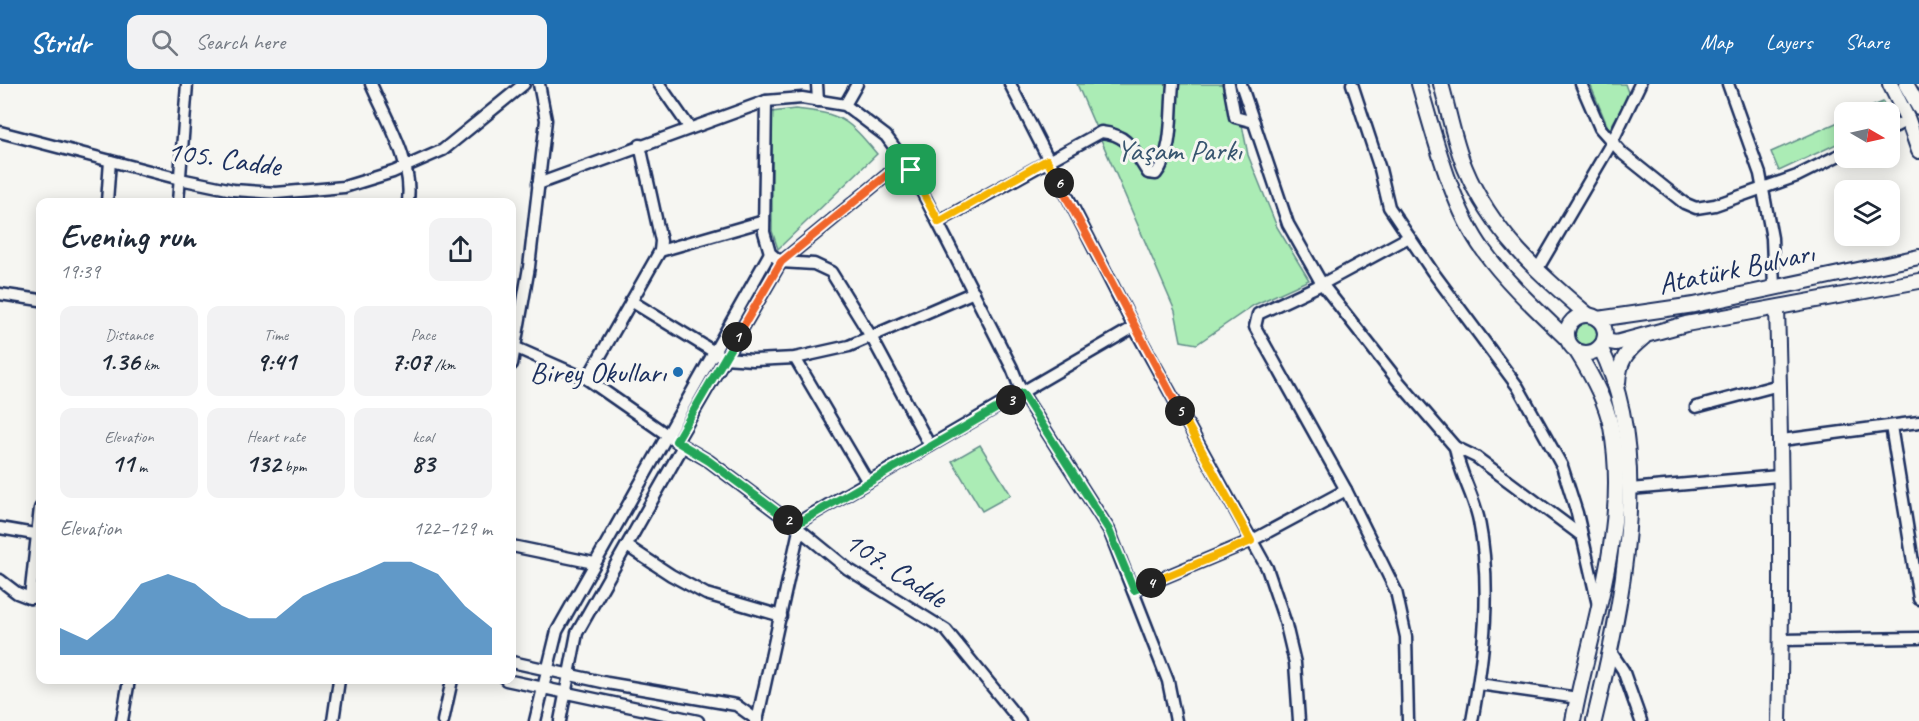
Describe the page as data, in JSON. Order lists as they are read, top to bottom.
{
  "streets": {
    "main road": ["Atatürk Bulvarı"],
    "street": ["105. Cadde", "107. Cadde"]
  },
  "parks": ["Yaşam Parkı"],
  "places": ["Birey Okulları"],
  "north": "right",
  "page": {
    "header": "Stridr",
    "search": "Search here",
    "nav": ["Map", "Layers", "Share"],
    "pins": [
      "6",
      "1",
      "3",
      "5",
      "2",
      "4"
    ],
    "heading": ["Evening run", "19:39"],
    "stats": [
      ["Distance", "1.36 km"],
      ["Time", "9:41"],
      ["Pace", "7:07 /km"],
      ["Elevation", "11 m"],
      ["Heart rate", "132 bpm"],
      ["kcal", "83"]
    ],
    "chart": ["Elevation", "122–129 m"]
  }
}
